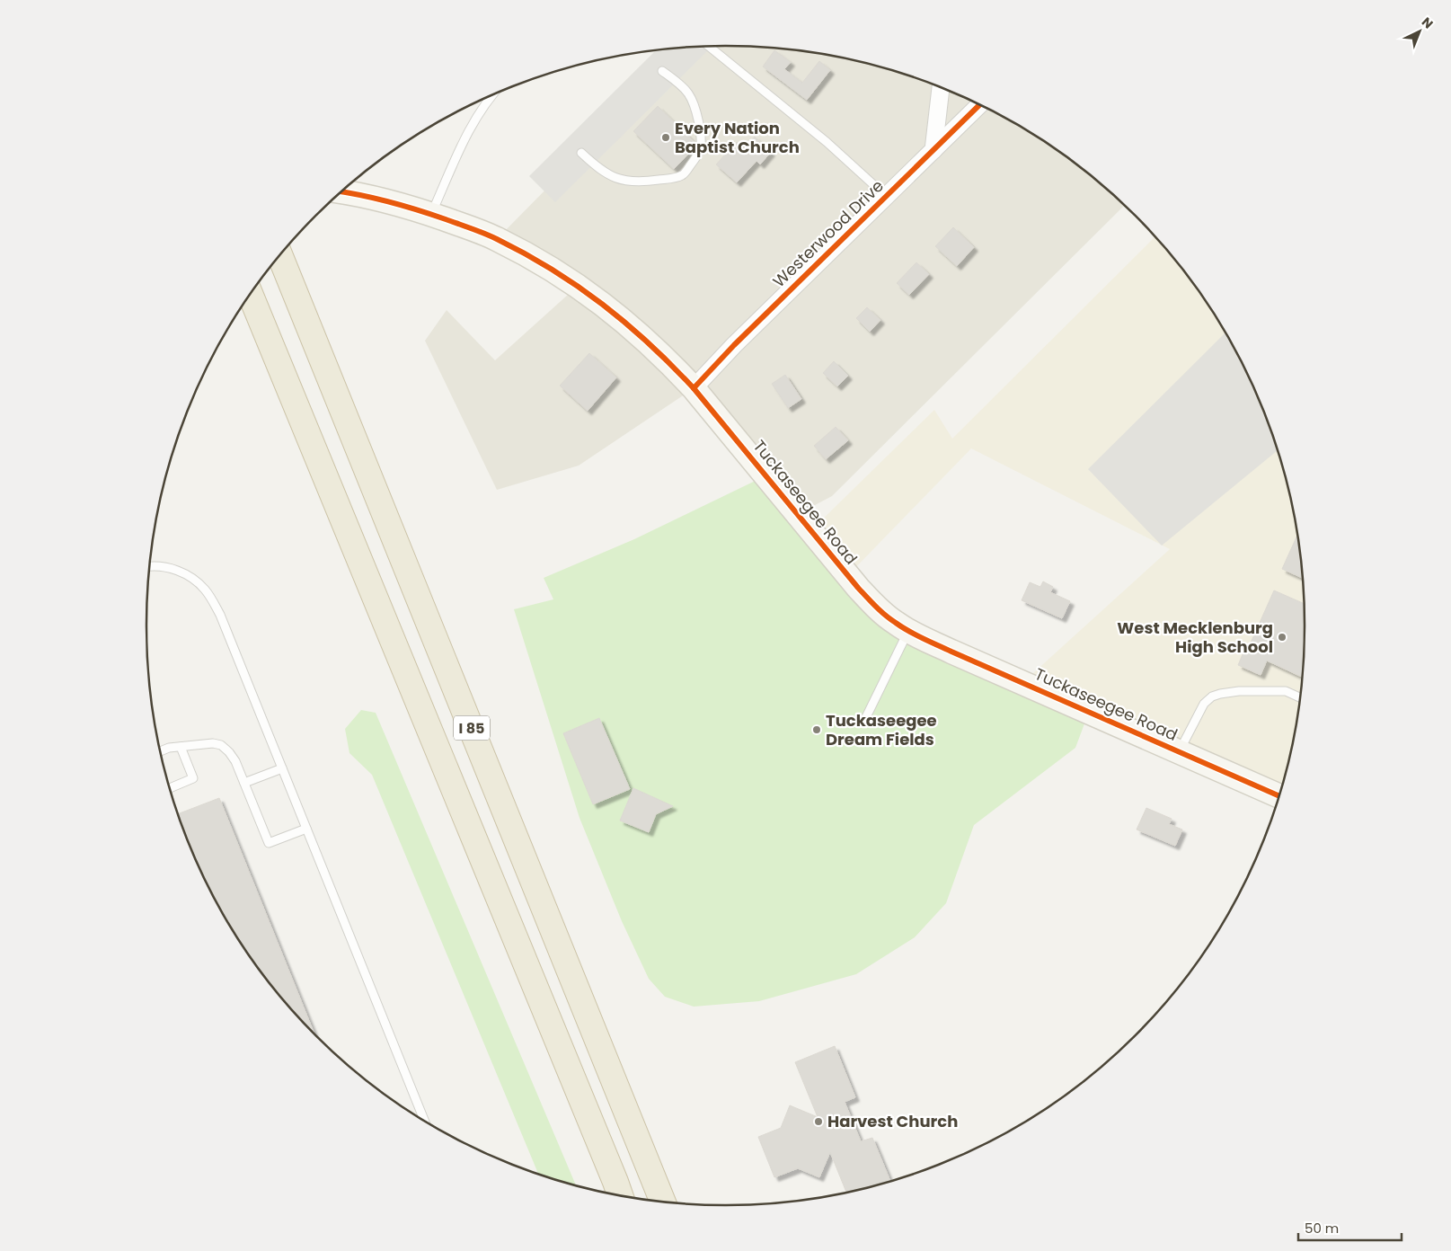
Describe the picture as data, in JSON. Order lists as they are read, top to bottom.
{
  "streets": {
    "highway": ["I 85"],
    "street": ["Westerwood Drive", "Tuckaseegee Road"]
  },
  "crossings": [
    ["Westerwood Drive", "Tuckaseegee Road"]
  ],
  "places": [
    "Every Nation Baptist Church",
    "West Mecklenburg High School",
    "Tuckaseegee Dream Fields",
    "Harvest Church"
  ],
  "scale_bar": "50 m",
  "north": "top right"
}
